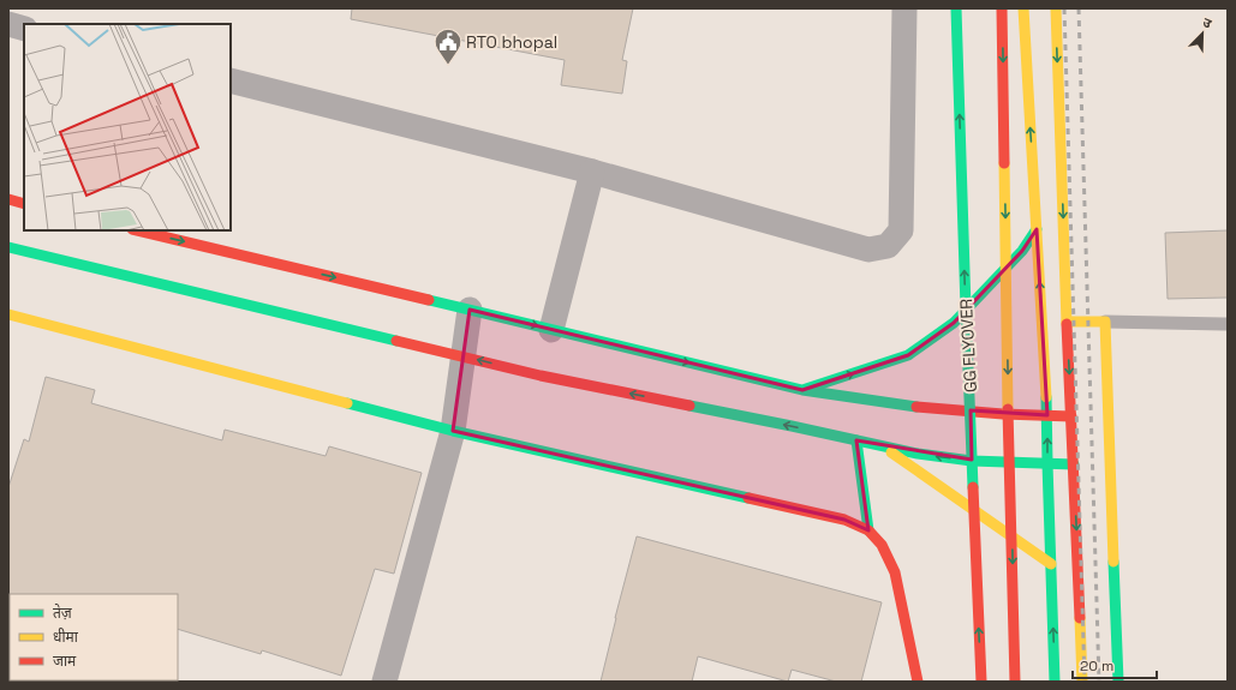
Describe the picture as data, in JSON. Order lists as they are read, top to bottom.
{
  "streets": {
    "main road": ["GG FLYOVER"]
  },
  "places": {
    "public building": ["RTO bhopal"]
  },
  "legend": ["तेज़", "धीमा", "जाम"],
  "scale_bar": "20 m",
  "north": "top right"
}
